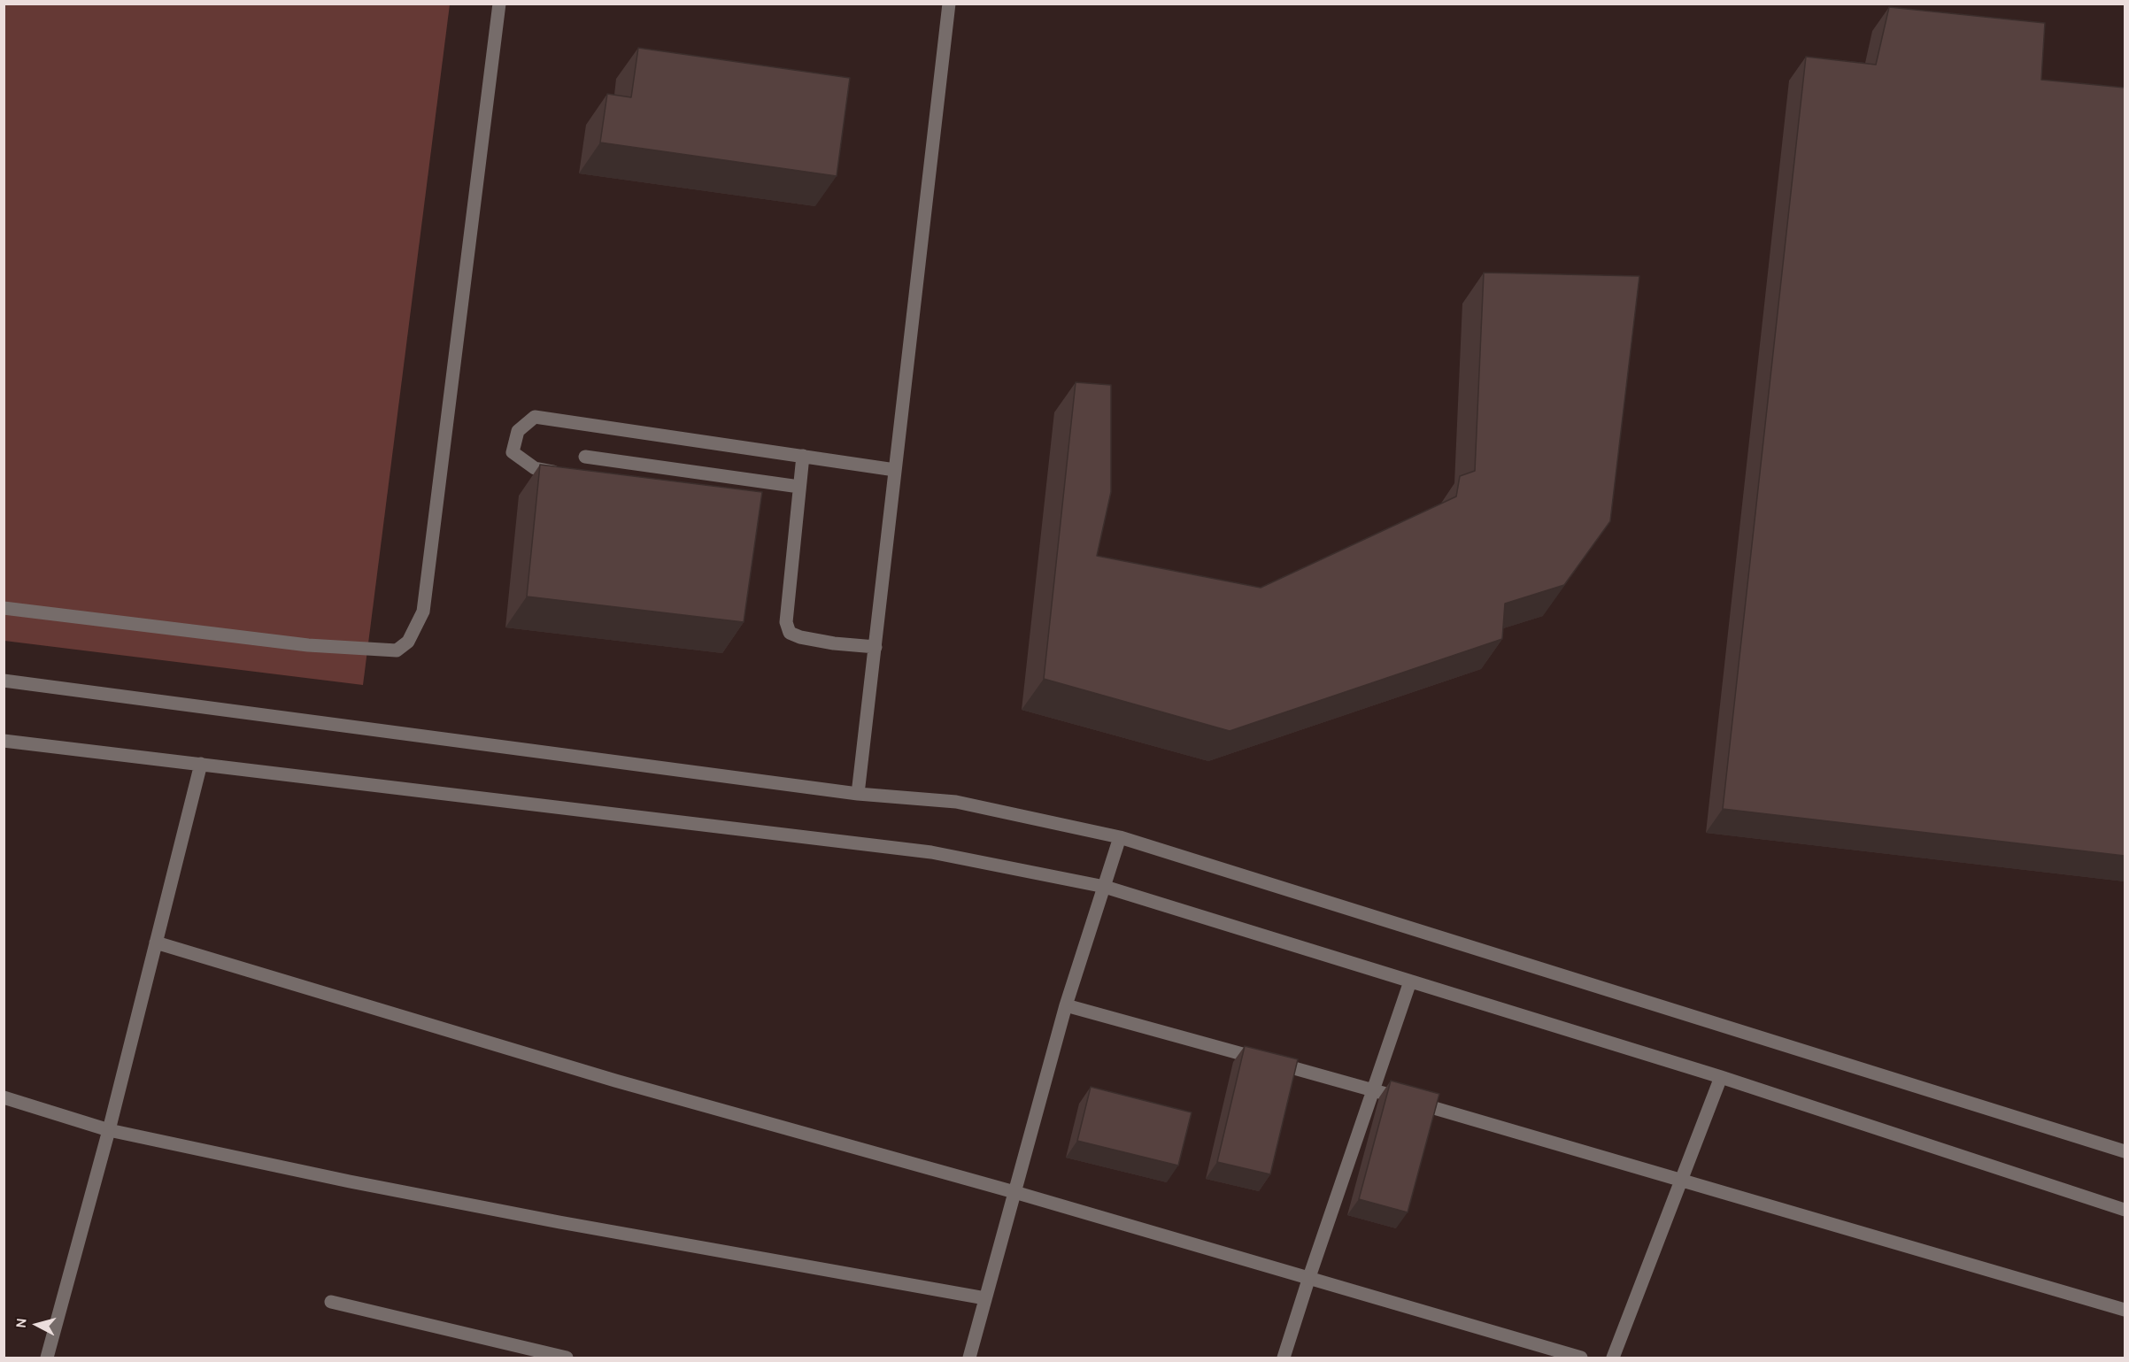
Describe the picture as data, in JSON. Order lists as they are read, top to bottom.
{
  "north": "left"
}
